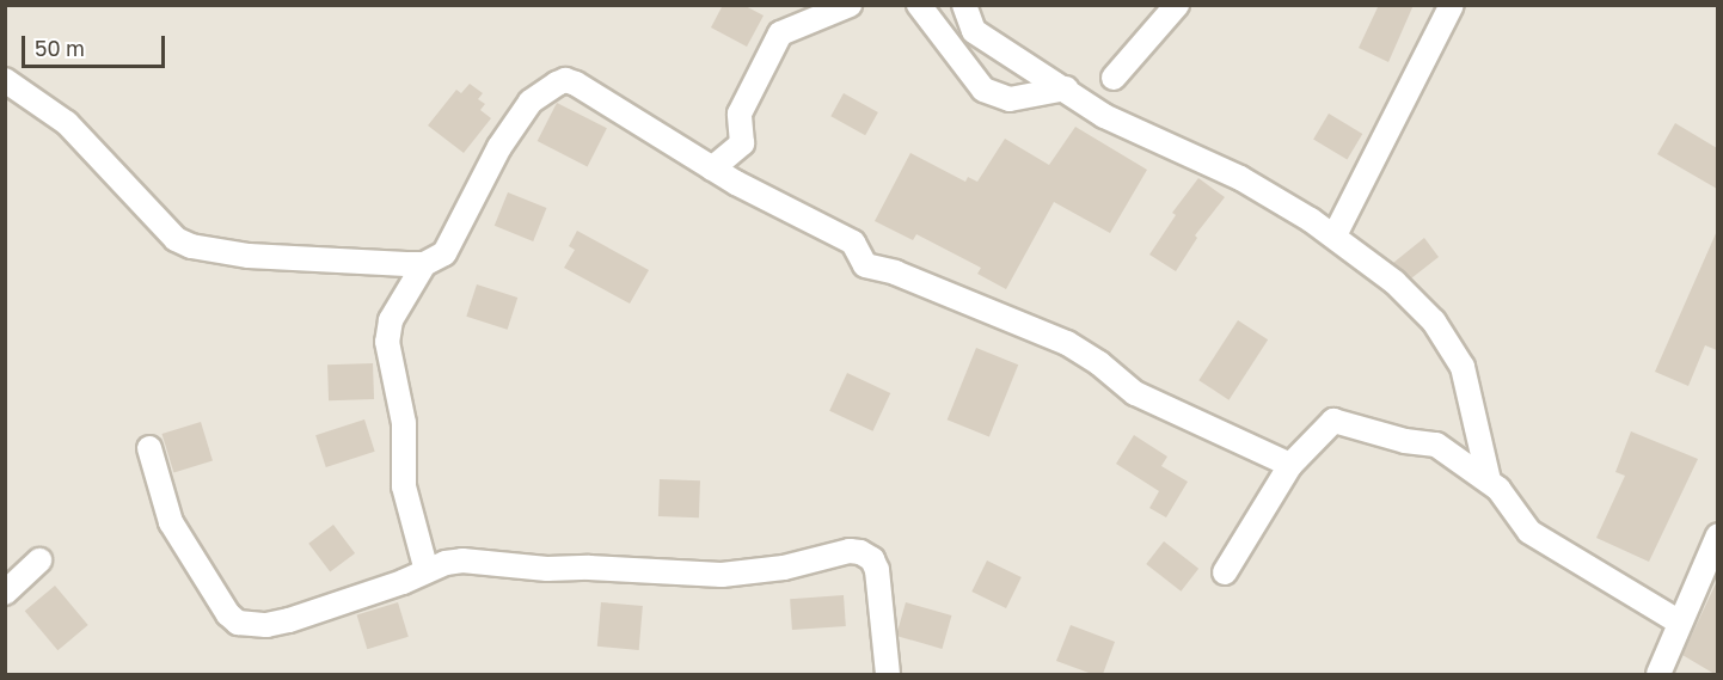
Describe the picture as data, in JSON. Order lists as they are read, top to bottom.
{
  "scale_bar": "50 m"
}
